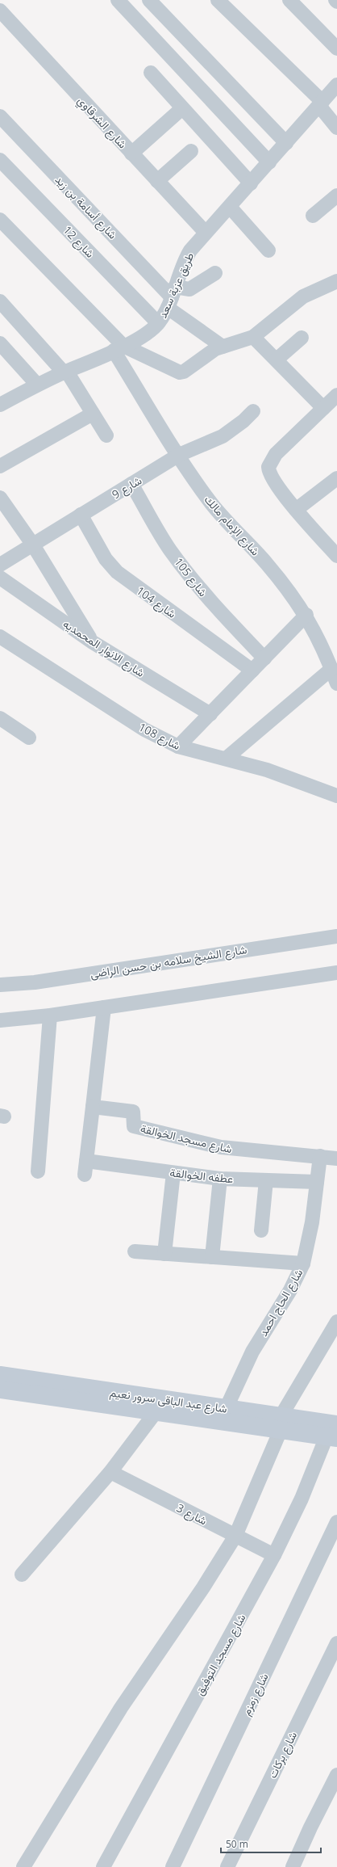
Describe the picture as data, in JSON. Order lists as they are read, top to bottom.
{
  "streets": {
    "street": [
      "شارع الشرقاوي",
      "شارع أسامة بن زيد",
      "شارع 12",
      "طريق عزبة سعد",
      "شارع 9",
      "شارع الإمام مالك",
      "شارع 105",
      "شارع 104",
      "شارع الانوار المحمديه",
      "شارع 108",
      "شارع الشيخ سلامه بن حسن الراضى",
      "شارع مسجد الخوالقة",
      "عطفه الخوالقة",
      "شارع الحاج احمد",
      "شارع عبد الباقى سرور نعيم",
      "شارع 3",
      "شارع مسجد التوفيق",
      "شارع زمزم",
      "شارع بركات"
    ]
  },
  "crossings": [
    ["شارع الشرقاوي", "طريق عزبة سعد"],
    ["شارع أسامة بن زيد", "طريق عزبة سعد"],
    ["شارع 12", "طريق عزبة سعد"],
    ["طريق عزبة سعد", "شارع الإمام مالك"],
    ["شارع 9", "شارع الإمام مالك"],
    ["شارع 9", "شارع 105"],
    ["شارع 9", "شارع 104"],
    ["شارع مسجد الخوالقة", "عطفه الخوالقة"],
    ["شارع مسجد الخوالقة", "شارع الحاج احمد"],
    ["عطفه الخوالقة", "شارع الحاج احمد"],
    ["شارع الحاج احمد", "شارع عبد الباقى سرور نعيم"],
    ["شارع عبد الباقى سرور نعيم", "شارع مسجد التوفيق"],
    ["شارع 3", "شارع مسجد التوفيق"]
  ],
  "scale_bar": "50 m"
}
